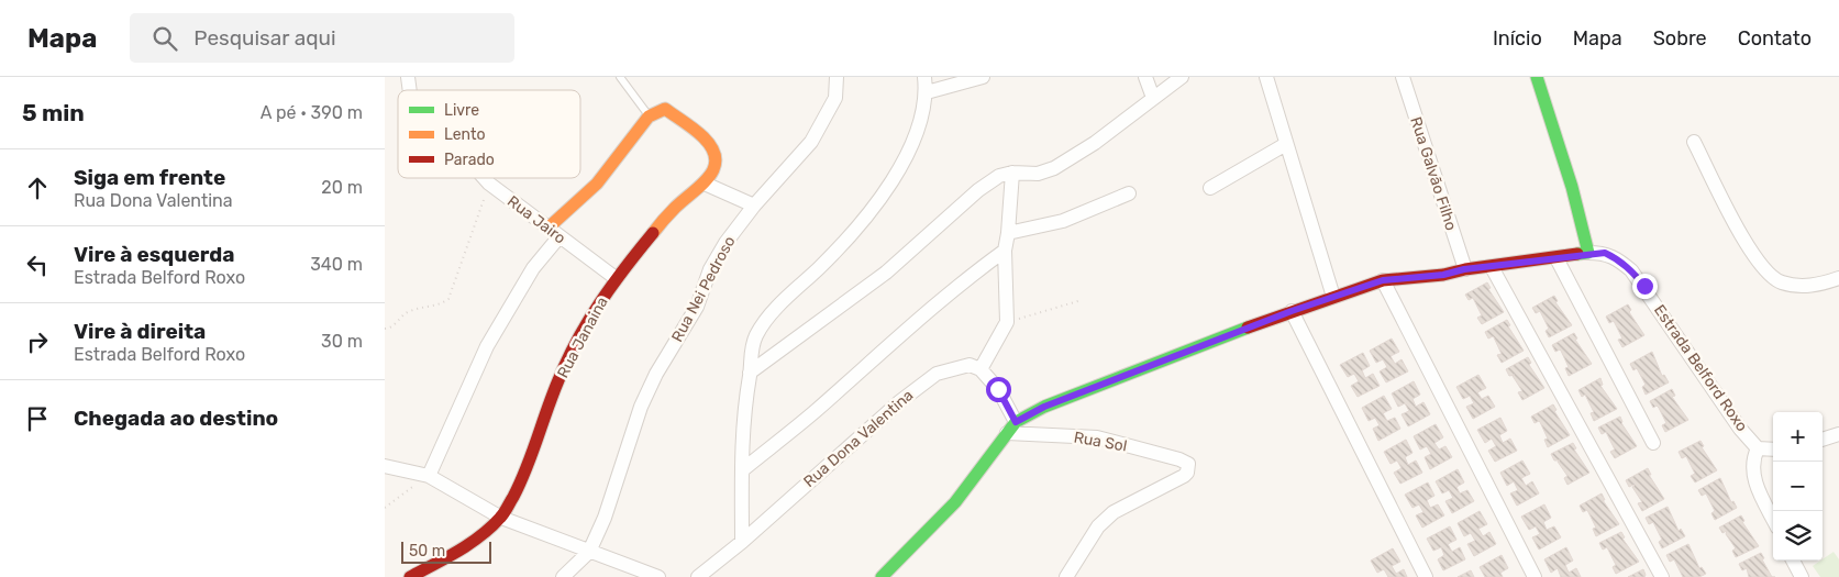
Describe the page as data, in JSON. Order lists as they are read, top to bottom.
{
  "streets": {
    "street": [
      "Rua Galvão Filho",
      "Rua Jairo",
      "Rua Nei Pedroso",
      "Rua Janaina",
      "Estrada Belford Roxo",
      "Rua Dona Valentina",
      "Rua Sol"
    ]
  },
  "crossings": [
    ["Rua Galvão Filho", "Estrada Belford Roxo"],
    ["Rua Jairo", "Rua Janaina"],
    ["Estrada Belford Roxo", "Rua Sol"]
  ],
  "legend": ["Livre", "Lento", "Parado"],
  "scale_bar": "50 m",
  "page": {
    "header": "Mapa",
    "search": "Pesquisar aqui",
    "nav": [
      "Início",
      "Mapa",
      "Sobre",
      "Contato"
    ],
    "heading": ["5 min", "A pé · 390 m"],
    "list": [
      ["Siga em frente", "Rua Dona Valentina", "20 m"],
      ["Vire à esquerda", "Estrada Belford Roxo", "340 m"],
      ["Vire à direita", "Estrada Belford Roxo", "30 m"],
      "Chegada ao destino"
    ],
    "map_buttons": ["+", "−"],
    "scale": "50 m"
  }
}
